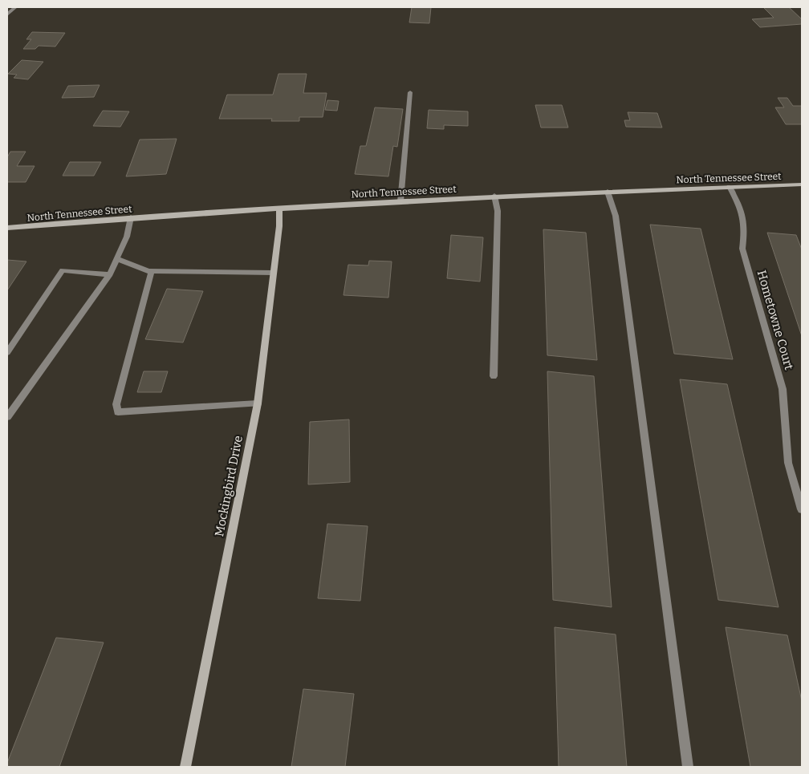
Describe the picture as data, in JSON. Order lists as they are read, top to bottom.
{
  "streets": {
    "main road": ["North Tennessee Street", "Mockingbird Drive"],
    "street": ["Hometowne Court"]
  },
  "crossings": [
    ["North Tennessee Street", "Hometowne Court"],
    ["North Tennessee Street", "Mockingbird Drive"]
  ]
}
